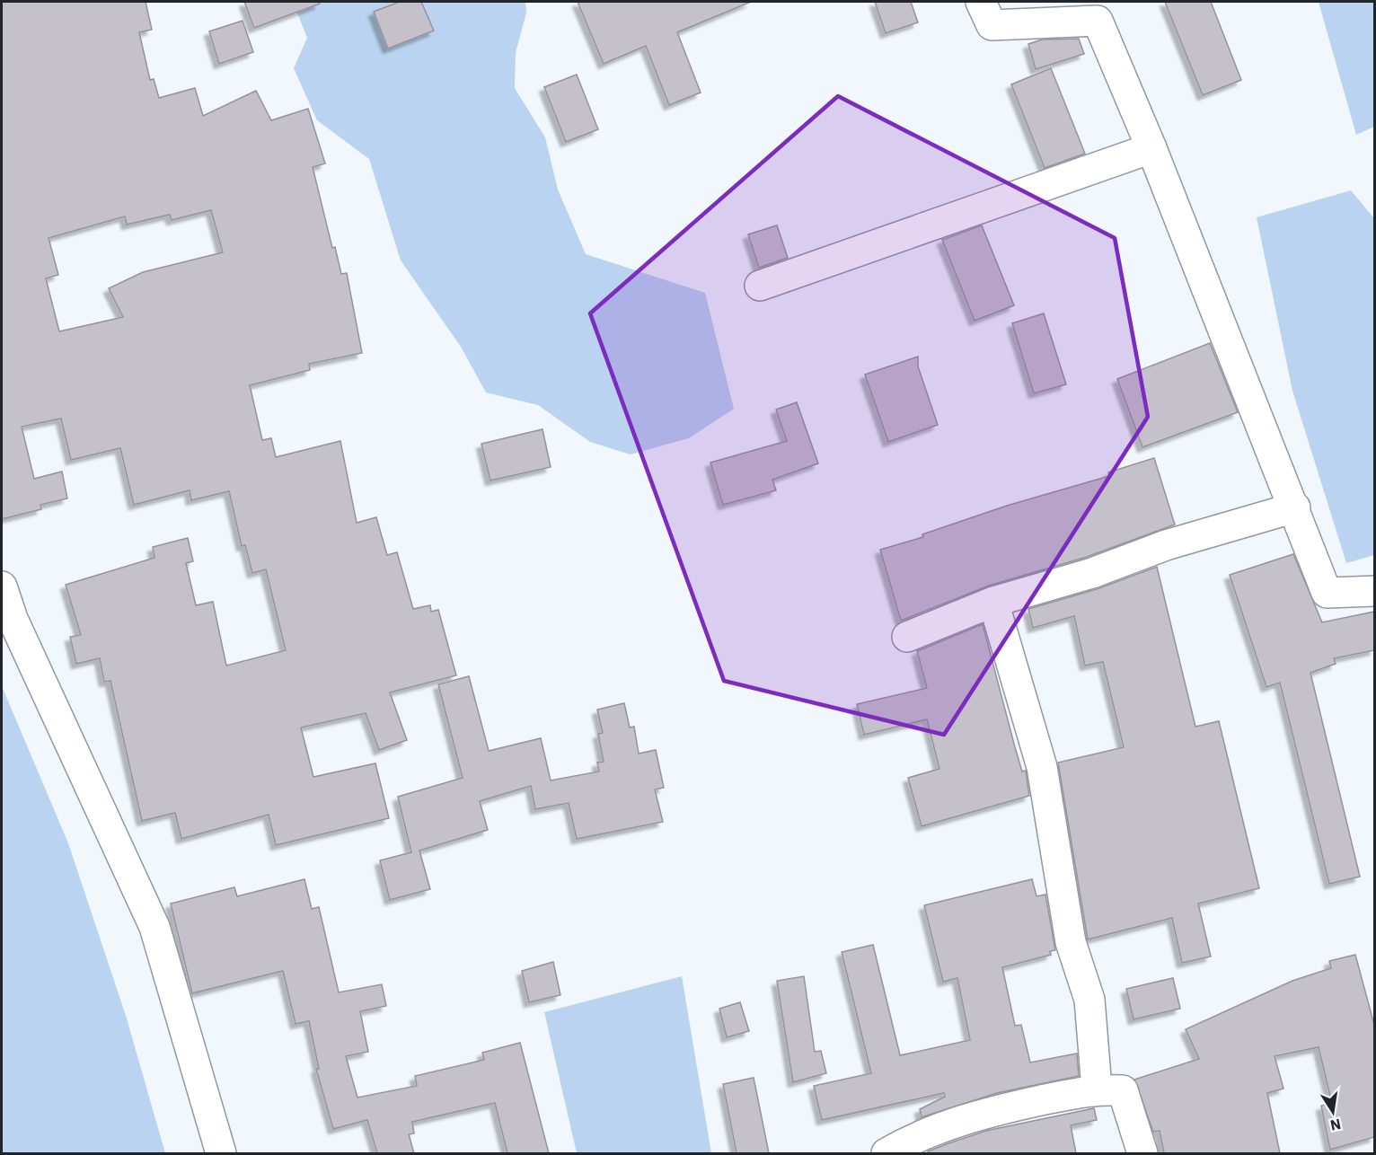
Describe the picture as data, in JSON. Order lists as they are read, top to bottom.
{
  "north": "bottom"
}
